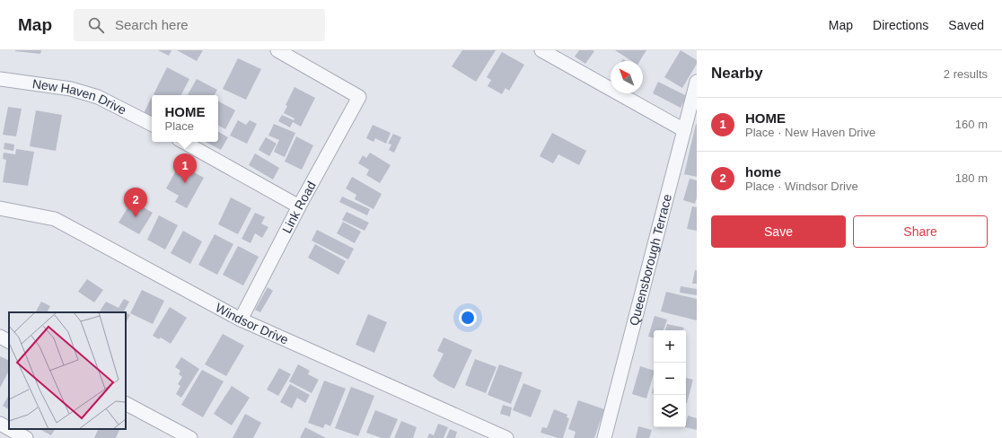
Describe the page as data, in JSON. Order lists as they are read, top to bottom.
{
  "streets": {
    "street": [
      "New Haven Drive",
      "Link Road",
      "Queensborough Terrace",
      "Windsor Drive"
    ]
  },
  "crossings": [
    ["Link Road", "Windsor Drive"]
  ],
  "north": "top left",
  "page": {
    "header": "Map",
    "search": "Search here",
    "nav": ["Map", "Directions", "Saved"],
    "heading": ["Nearby", "2 results"],
    "popup": ["HOME", "Place"],
    "list": [
      {
        "mark": "1",
        "name": "HOME",
        "note": "Place · New Haven Drive",
        "value": "160 m"
      },
      {
        "mark": "2",
        "name": "home",
        "note": "Place · Windsor Drive",
        "value": "180 m"
      }
    ],
    "pins": ["1", "2"],
    "buttons": ["Save", "Share"],
    "map_buttons": ["+", "−"]
  }
}
